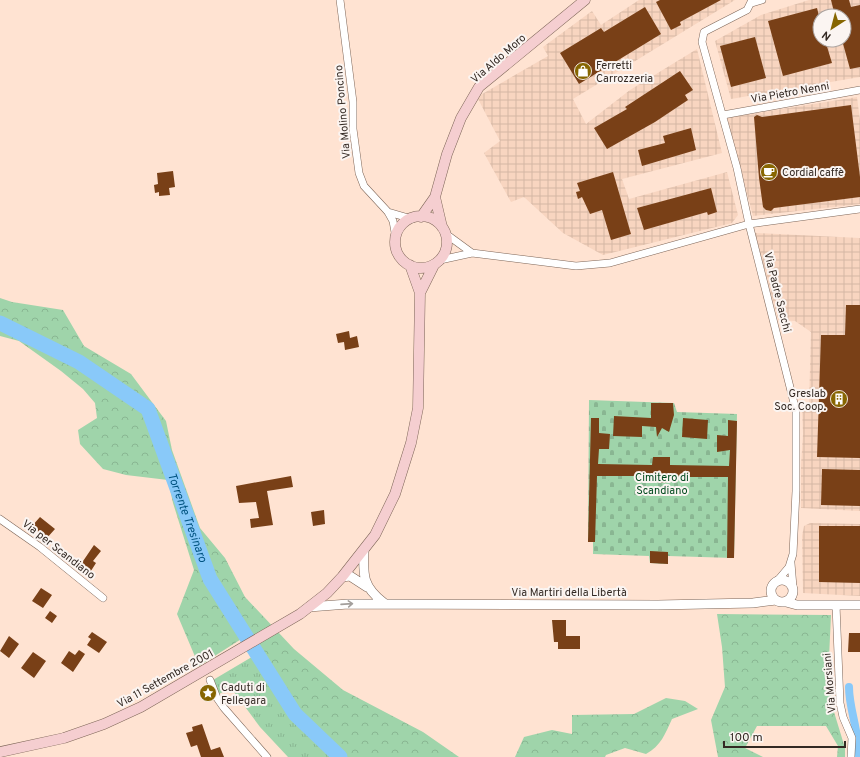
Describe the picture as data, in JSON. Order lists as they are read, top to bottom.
{
  "streets": {
    "main road": ["Via Aldo Moro", "Via 11 Settembre 2001"],
    "street": [
      "Via Pietro Nenni",
      "Via Molino Poncino",
      "Via Padre Sacchi",
      "Via per Scandiano",
      "Via Martiri della Libertà",
      "Via Morsiani"
    ]
  },
  "crossings": [
    ["Via Aldo Moro", "Via Molino Poncino"],
    ["Via Pietro Nenni", "Via Padre Sacchi"],
    ["Via Padre Sacchi", "Via Martiri della Libertà"],
    ["Via Martiri della Libertà", "Via 11 Settembre 2001"],
    ["Via Martiri della Libertà", "Via Morsiani"]
  ],
  "water": ["Torrente Tresinaro"],
  "parks": ["Cimitero di Scandiano"],
  "places": {
    "shop": ["Ferretti Carrozzeria"],
    "cafe": ["Cordial caffè"],
    "building": ["Greslab Soc. Coop."],
    "place": ["Caduti di Fellegara"]
  },
  "scale_bar": "100 m",
  "north": "bottom left"
}
